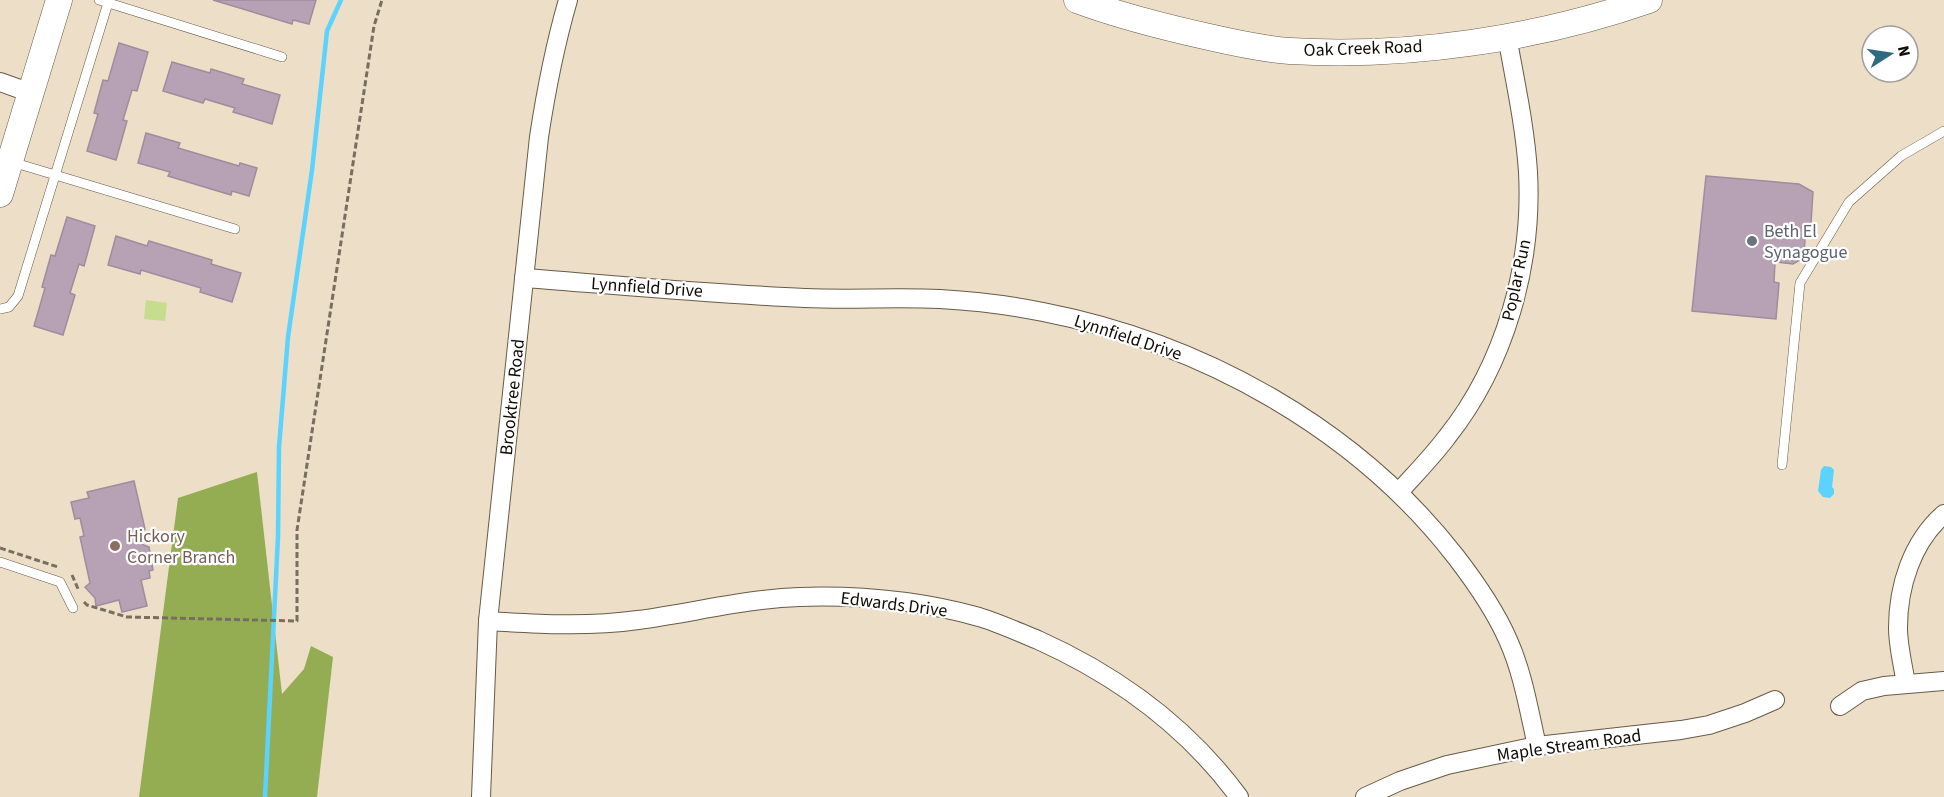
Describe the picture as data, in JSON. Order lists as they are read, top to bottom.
{
  "streets": {
    "street": [
      "Oak Creek Road",
      "Poplar Run",
      "Lynnfield Drive",
      "Brooktree Road",
      "Edwards Drive",
      "Maple Stream Road"
    ]
  },
  "crossings": [
    ["Oak Creek Road", "Poplar Run"],
    ["Poplar Run", "Lynnfield Drive"],
    ["Lynnfield Drive", "Brooktree Road"],
    ["Lynnfield Drive", "Maple Stream Road"],
    ["Brooktree Road", "Edwards Drive"]
  ],
  "places": ["Beth El Synagogue", "Hickory Corner Branch"],
  "north": "right"
}
